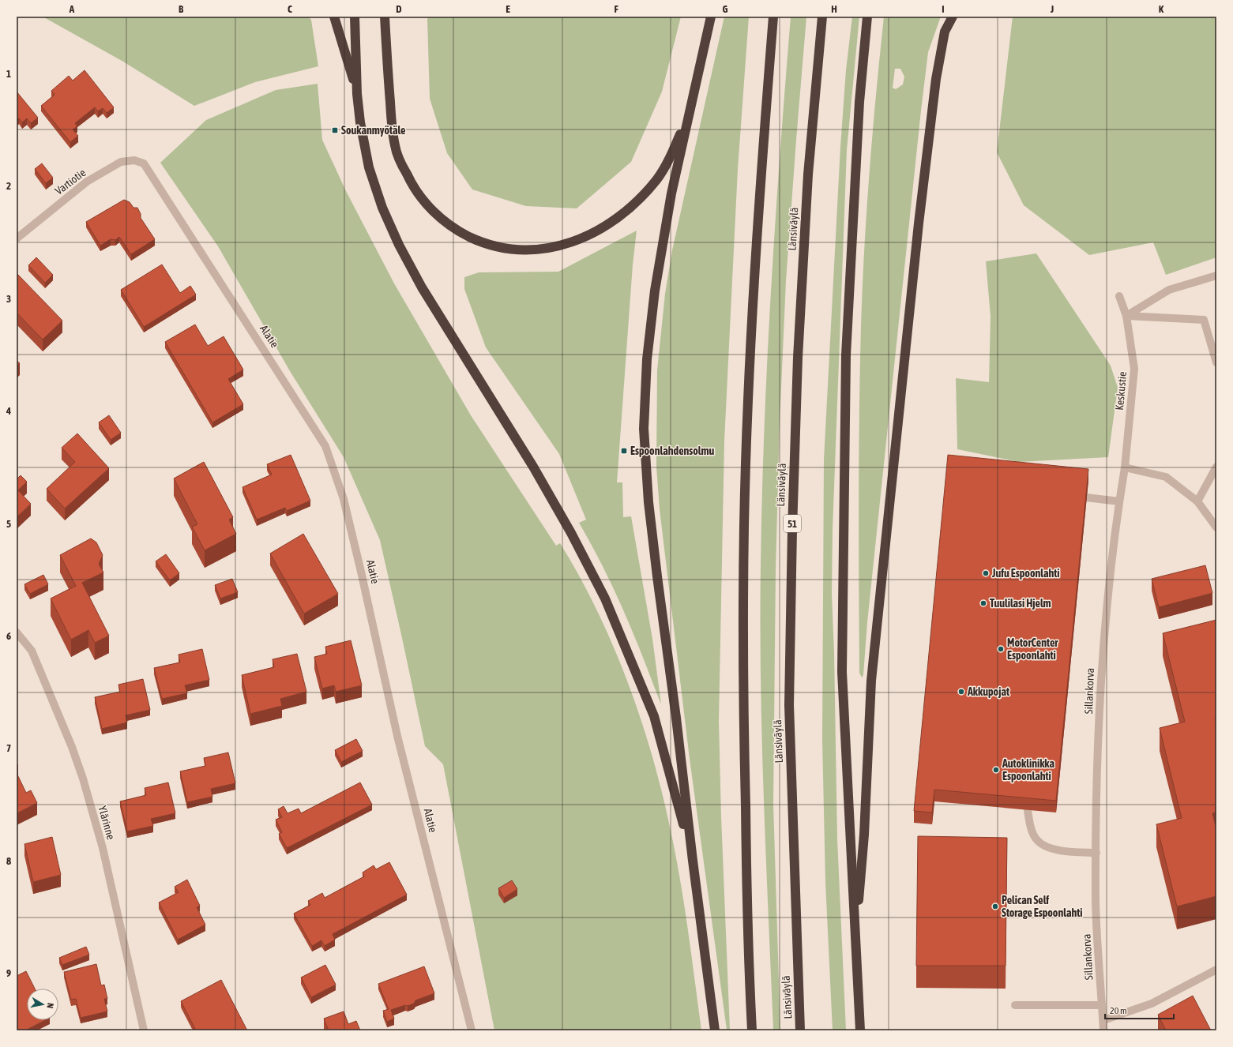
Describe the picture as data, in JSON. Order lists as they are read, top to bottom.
{
  "streets": {
    "highway": ["Länsiväylä", "51"],
    "street": [
      "Vartiotie",
      "Alatie",
      "Keskustie",
      "Sillankorva",
      "Ylärinne"
    ]
  },
  "crossings": [
    ["Vartiotie", "Alatie"],
    ["Keskustie", "Sillankorva"]
  ],
  "places": {
    "transit": ["Soukanmyötäle", "Espoonlahdensolmu"],
    "other": [
      "Jufu Espoonlahti",
      "Tuulilasi Hjelm",
      "MotorCenter Espoonlahti",
      "Akkupojat",
      "Autoklinikka Espoonlahti",
      "Pelican Self Storage Espoonlahti"
    ]
  },
  "scale_bar": "20 m",
  "north": "right",
  "grid": {
    "columns": [
      "A",
      "B",
      "C",
      "D",
      "E",
      "F",
      "G",
      "H",
      "I",
      "J",
      "K"
    ],
    "rows": [
      "1",
      "2",
      "3",
      "4",
      "5",
      "6",
      "7",
      "8",
      "9"
    ]
  }
}
